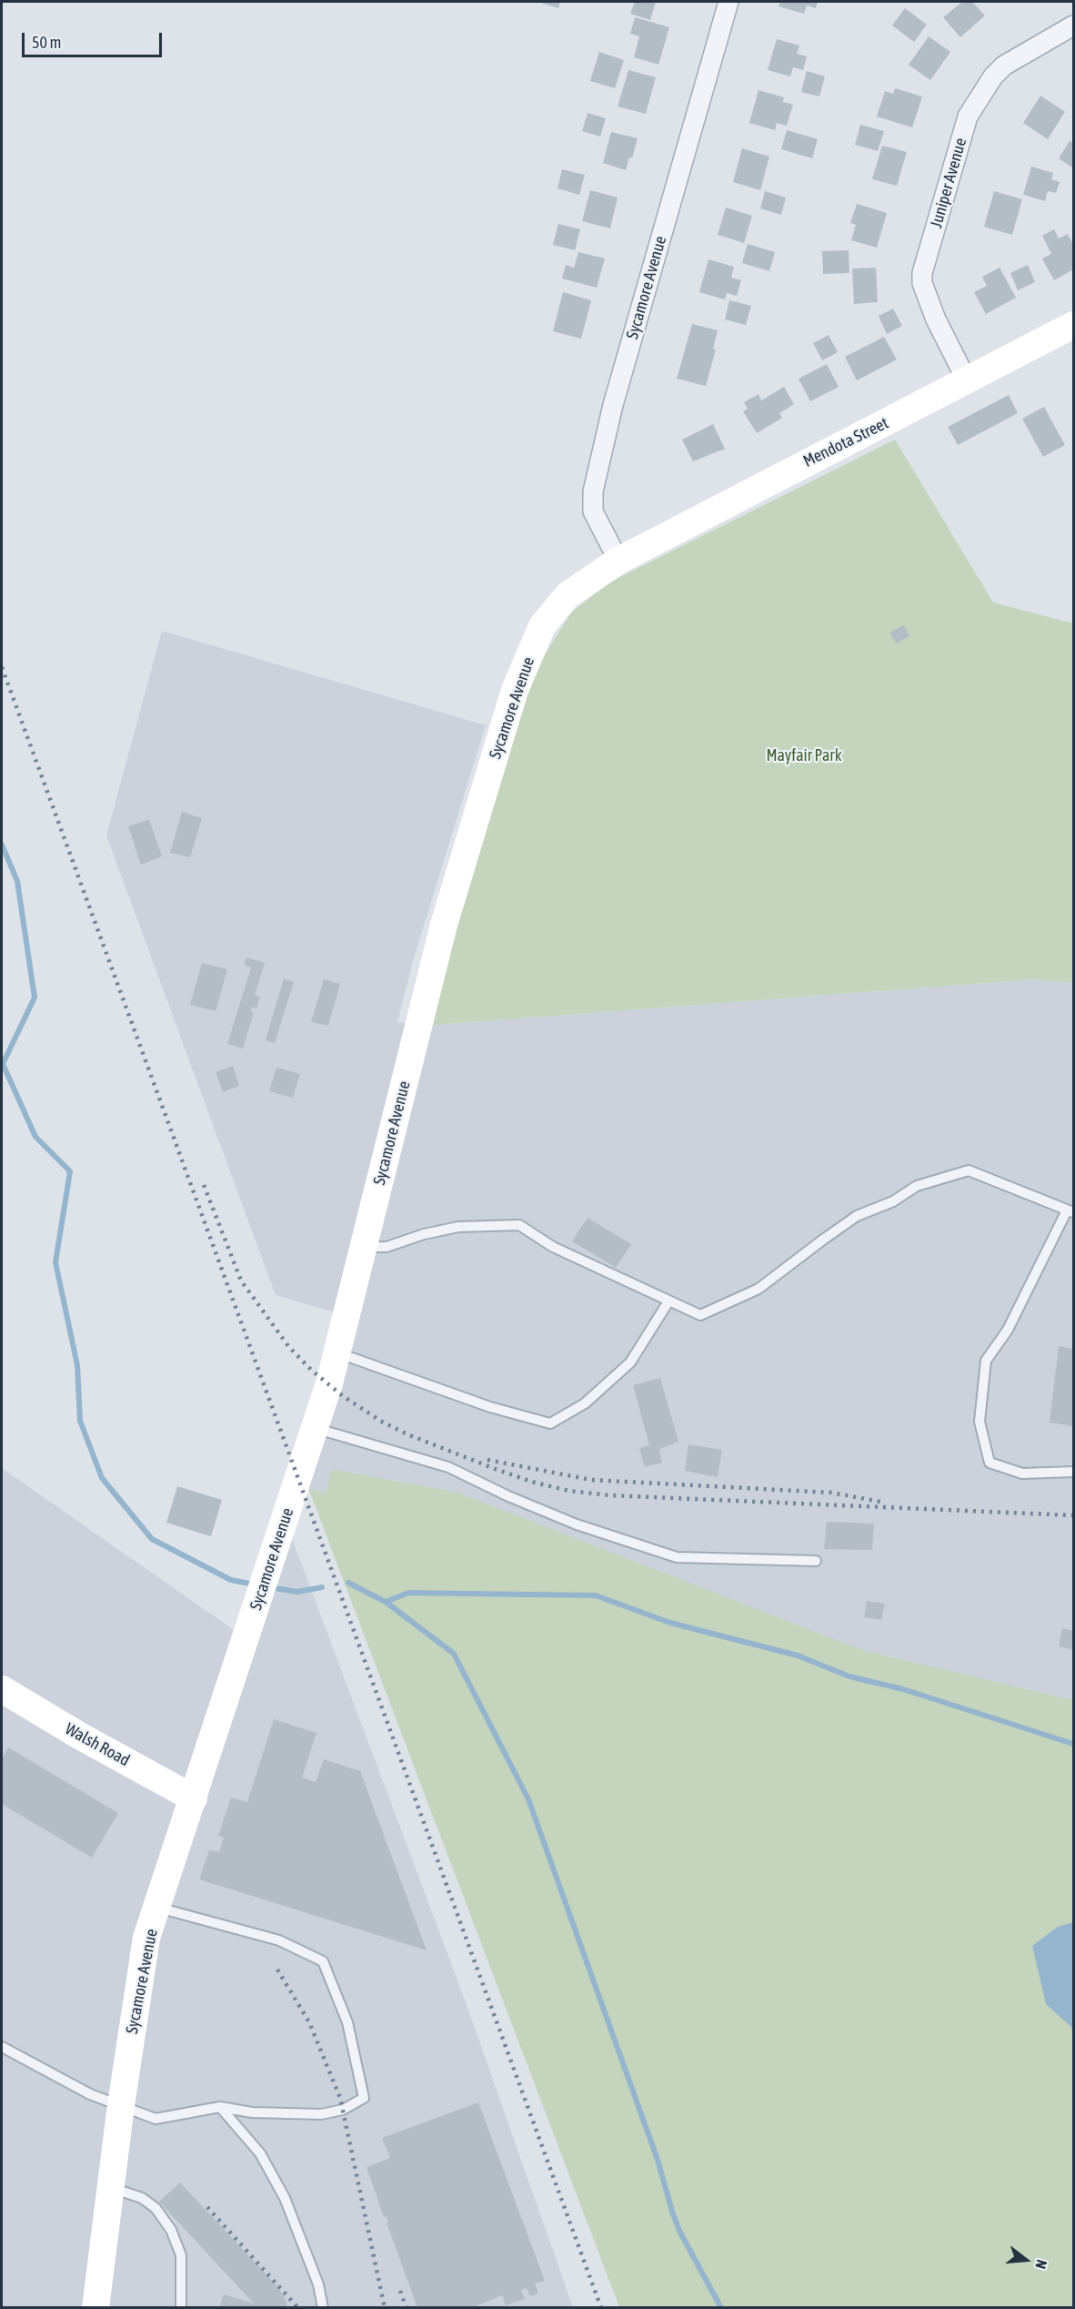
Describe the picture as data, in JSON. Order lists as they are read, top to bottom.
{
  "streets": {
    "street": [
      "Juniper Avenue",
      "Sycamore Avenue",
      "Mendota Street",
      "Walsh Road"
    ]
  },
  "crossings": [
    ["Juniper Avenue", "Mendota Street"],
    ["Sycamore Avenue", "Mendota Street"],
    ["Sycamore Avenue", "Walsh Road"]
  ],
  "parks": ["Mayfair Park"],
  "scale_bar": "50 m",
  "north": "right"
}
